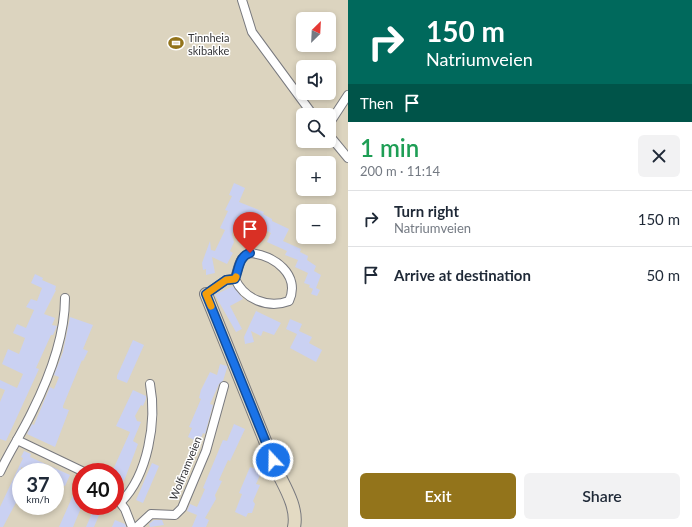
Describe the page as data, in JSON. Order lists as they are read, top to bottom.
{
  "streets": {
    "street": ["Wolframveien"]
  },
  "places": {
    "sports": ["Tinnheia skibakke"]
  },
  "north": "top right",
  "page": {
    "turn": ["150 m", "Natriumveien"],
    "map_buttons": ["+", "−"],
    "then": "Then",
    "heading": ["1 min", "200 m · 11:14"],
    "list": [
      {
        "name": "Turn right",
        "note": "Natriumveien",
        "value": "150 m"
      },
      {
        "name": "Arrive at destination",
        "value": "50 m"
      }
    ],
    "speed": "37 km/h",
    "limit": "40",
    "buttons": ["Exit", "Share"]
  }
}
